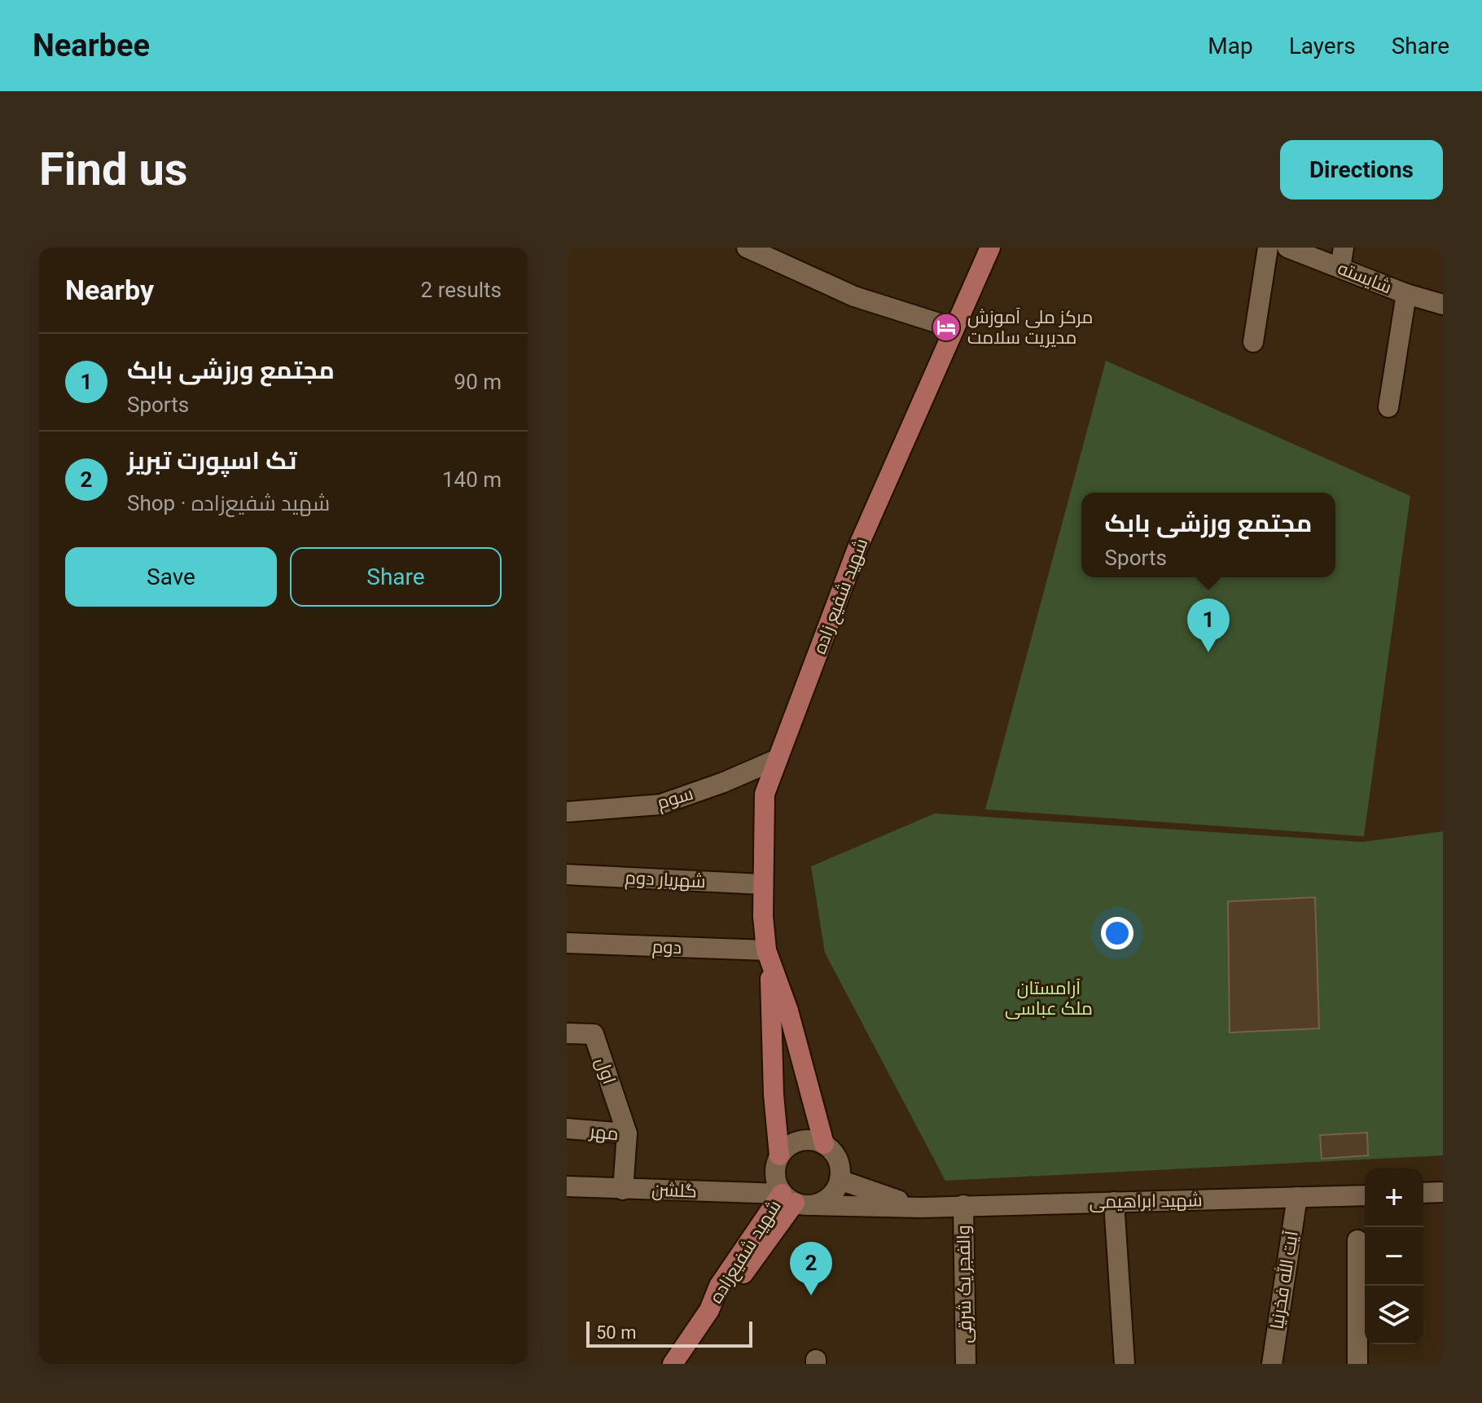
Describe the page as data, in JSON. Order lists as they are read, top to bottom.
{
  "streets": {
    "main road": ["شهید شفیع زاده", "شهید شفیع‌زاده"],
    "street": [
      "شایسته",
      "سوم",
      "شهریار دوم",
      "دوم",
      "اول",
      "مهر",
      "گلشن",
      "شهید ابراهیمی",
      "آیت الله فخرنیا",
      "والفجر یک شرقی"
    ]
  },
  "crossings": [
    ["شهید شفیع زاده", "سوم"],
    ["شهید شفیع زاده", "شهریار دوم"],
    ["شهید شفیع زاده", "دوم"],
    ["شهید شفیع زاده", "گلشن"],
    ["شهید شفیع زاده", "شهید ابراهیمی"],
    ["شهید شفیع زاده", "شهید شفیع‌زاده"],
    ["اول", "مهر"],
    ["مهر", "گلشن"],
    ["گلشن", "شهید ابراهیمی"],
    ["گلشن", "شهید شفیع‌زاده"],
    ["شهید ابراهیمی", "شهید شفیع‌زاده"],
    ["شهید ابراهیمی", "آیت الله فخرنیا"],
    ["شهید ابراهیمی", "والفجر یک شرقی"]
  ],
  "parks": ["آرامستان ملک عباسی"],
  "places": {
    "hotel": ["مركز ملى آموزش مديريت سلامت"]
  },
  "scale_bar": "50 m",
  "page": {
    "header": "Nearbee",
    "nav": ["Map", "Layers", "Share"],
    "buttons": [
      "Directions",
      ["Save", "Share"]
    ],
    "title": "Find us",
    "heading": ["Nearby", "2 results"],
    "list": [
      {
        "mark": "1",
        "name": "مجتمع ورزشی بابک",
        "note": "Sports",
        "value": "90 m"
      },
      {
        "mark": "2",
        "name": "تک اسپورت تبریز",
        "note": "Shop · شهید شفیع‌زاده",
        "value": "140 m"
      }
    ],
    "popup": ["مجتمع ورزشی بابک", "Sports"],
    "pins": ["1", "2"],
    "map_buttons": ["+", "−"],
    "scale": "50 m"
  }
}
